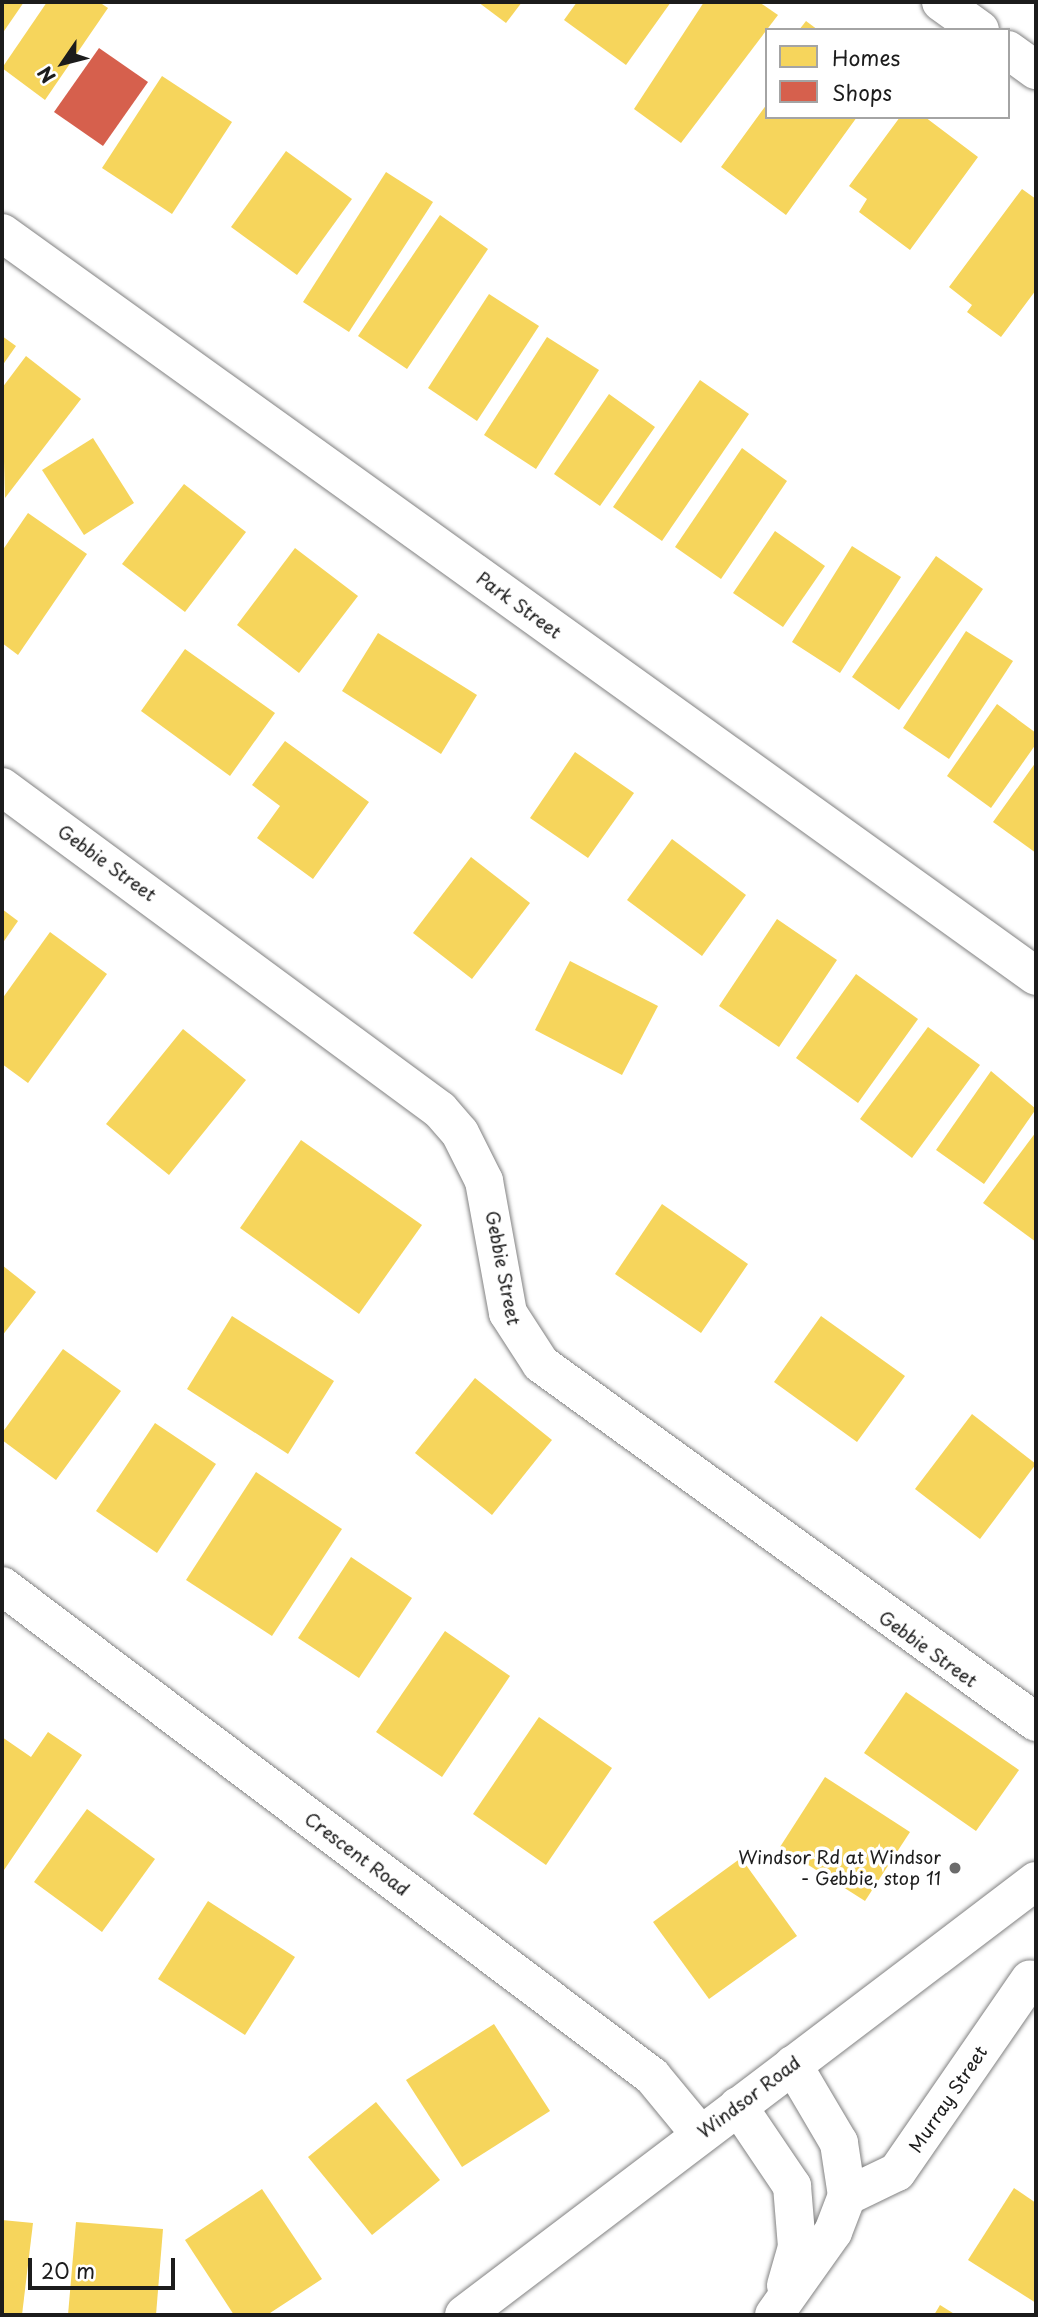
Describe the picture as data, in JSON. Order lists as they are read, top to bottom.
{
  "streets": {
    "street": [
      "Park Street",
      "Gebbie Street",
      "Crescent Road",
      "Windsor Road",
      "Murray Street"
    ]
  },
  "crossings": [
    ["Crescent Road", "Windsor Road"]
  ],
  "places": ["Windsor Rd at Windsor - Gebbie, stop 11"],
  "legend": ["Homes", "Shops"],
  "scale_bar": "20 m",
  "north": "bottom left"
}
